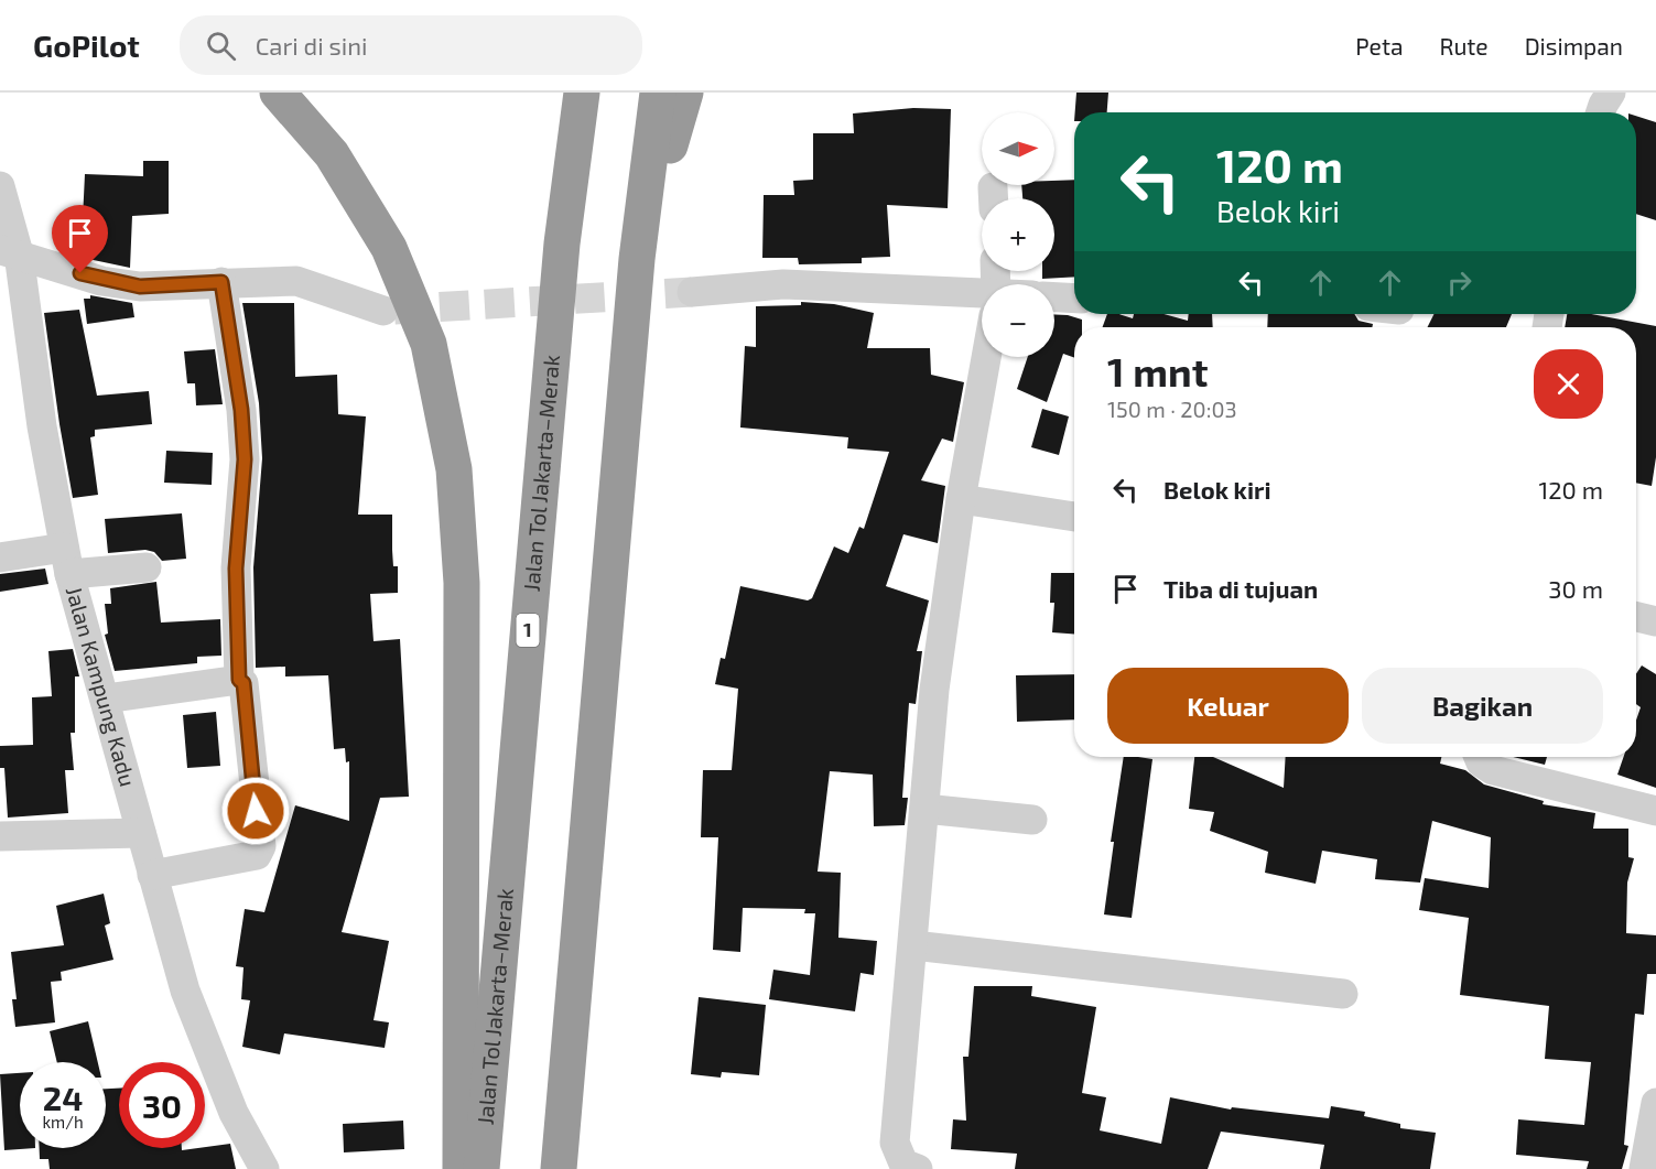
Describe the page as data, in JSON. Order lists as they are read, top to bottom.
{
  "streets": {
    "highway": ["Jalan Tol Jakarta–Merak", "1"],
    "street": ["Jalan Kampung Kadu"]
  },
  "north": "right",
  "page": {
    "header": "GoPilot",
    "search": "Cari di sini",
    "nav": ["Peta", "Rute", "Disimpan"],
    "map_buttons": ["+", "−"],
    "turn": ["120 m", "Belok kiri"],
    "heading": ["1 mnt", "150 m · 20:03"],
    "list": [
      {
        "name": "Belok kiri",
        "value": "120 m"
      },
      {
        "name": "Tiba di tujuan",
        "value": "30 m"
      }
    ],
    "buttons": ["Keluar", "Bagikan"],
    "speed": "24 km/h",
    "limit": "30"
  }
}
